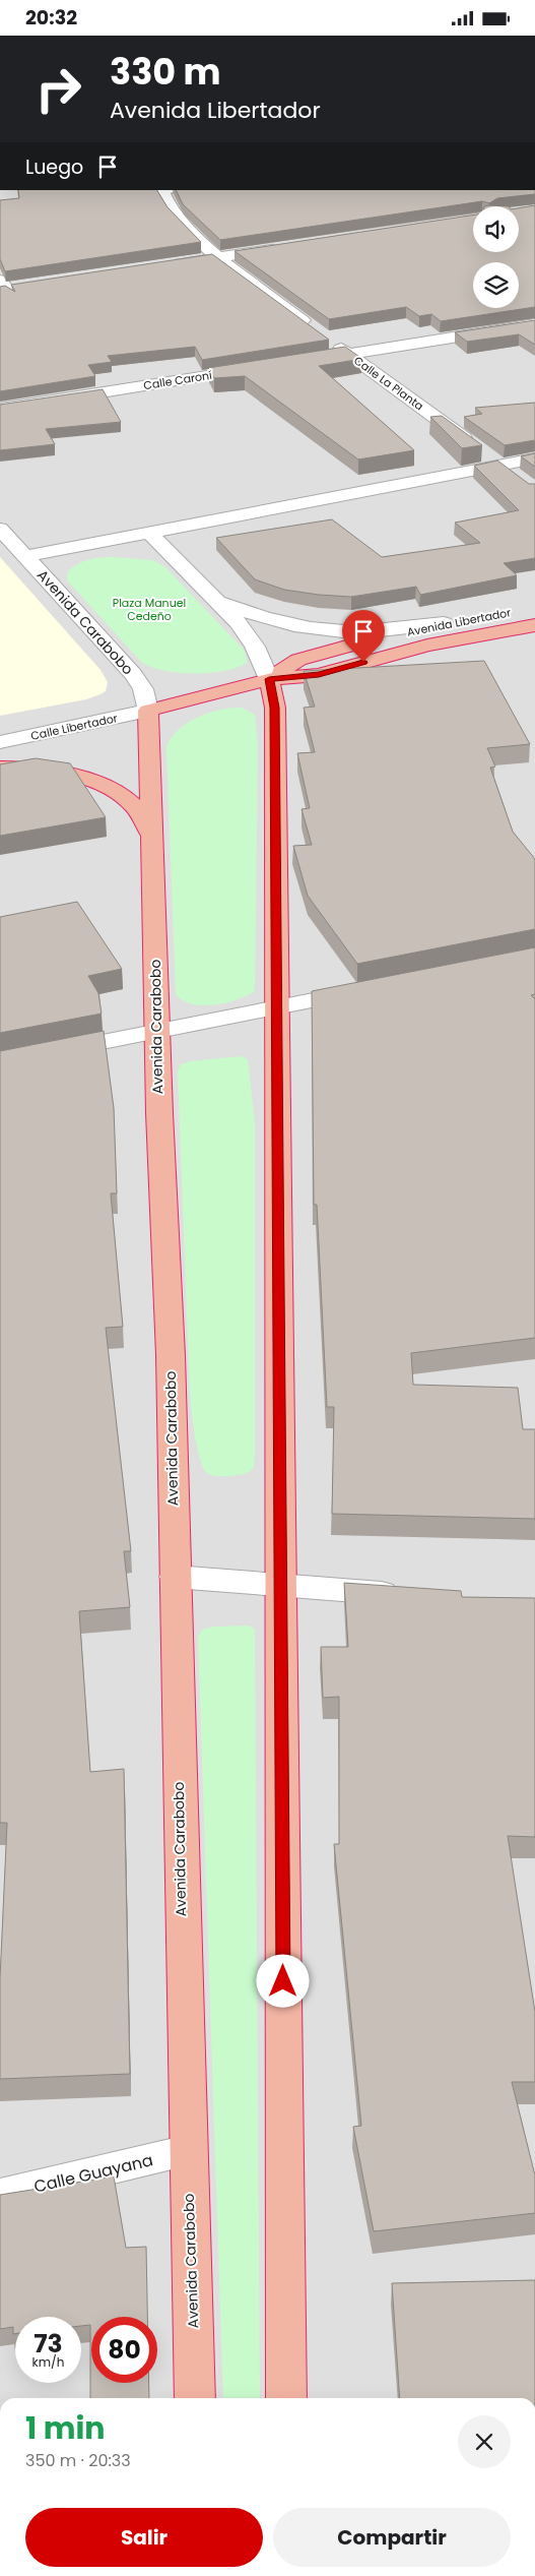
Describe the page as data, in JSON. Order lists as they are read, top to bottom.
{
  "streets": {
    "highway": ["Avenida Carabobo", "Avenida Libertador"],
    "street": [
      "Calle Caroní",
      "Calle La Planta",
      "Calle Libertador",
      "Calle Guayana"
    ]
  },
  "crossings": [
    ["Avenida Carabobo", "Avenida Libertador"],
    ["Avenida Carabobo", "Calle Libertador"],
    ["Avenida Carabobo", "Calle Guayana"],
    ["Avenida Libertador", "Calle Libertador"]
  ],
  "parks": ["Plaza Manuel Cedeño"],
  "page": {
    "status": "20:32",
    "turn": ["330 m", "Avenida Libertador"],
    "then": "Luego",
    "speed": "73 km/h",
    "limit": "80",
    "heading": ["1 min", "350 m · 20:33"],
    "buttons": ["Salir", "Compartir"]
  }
}
